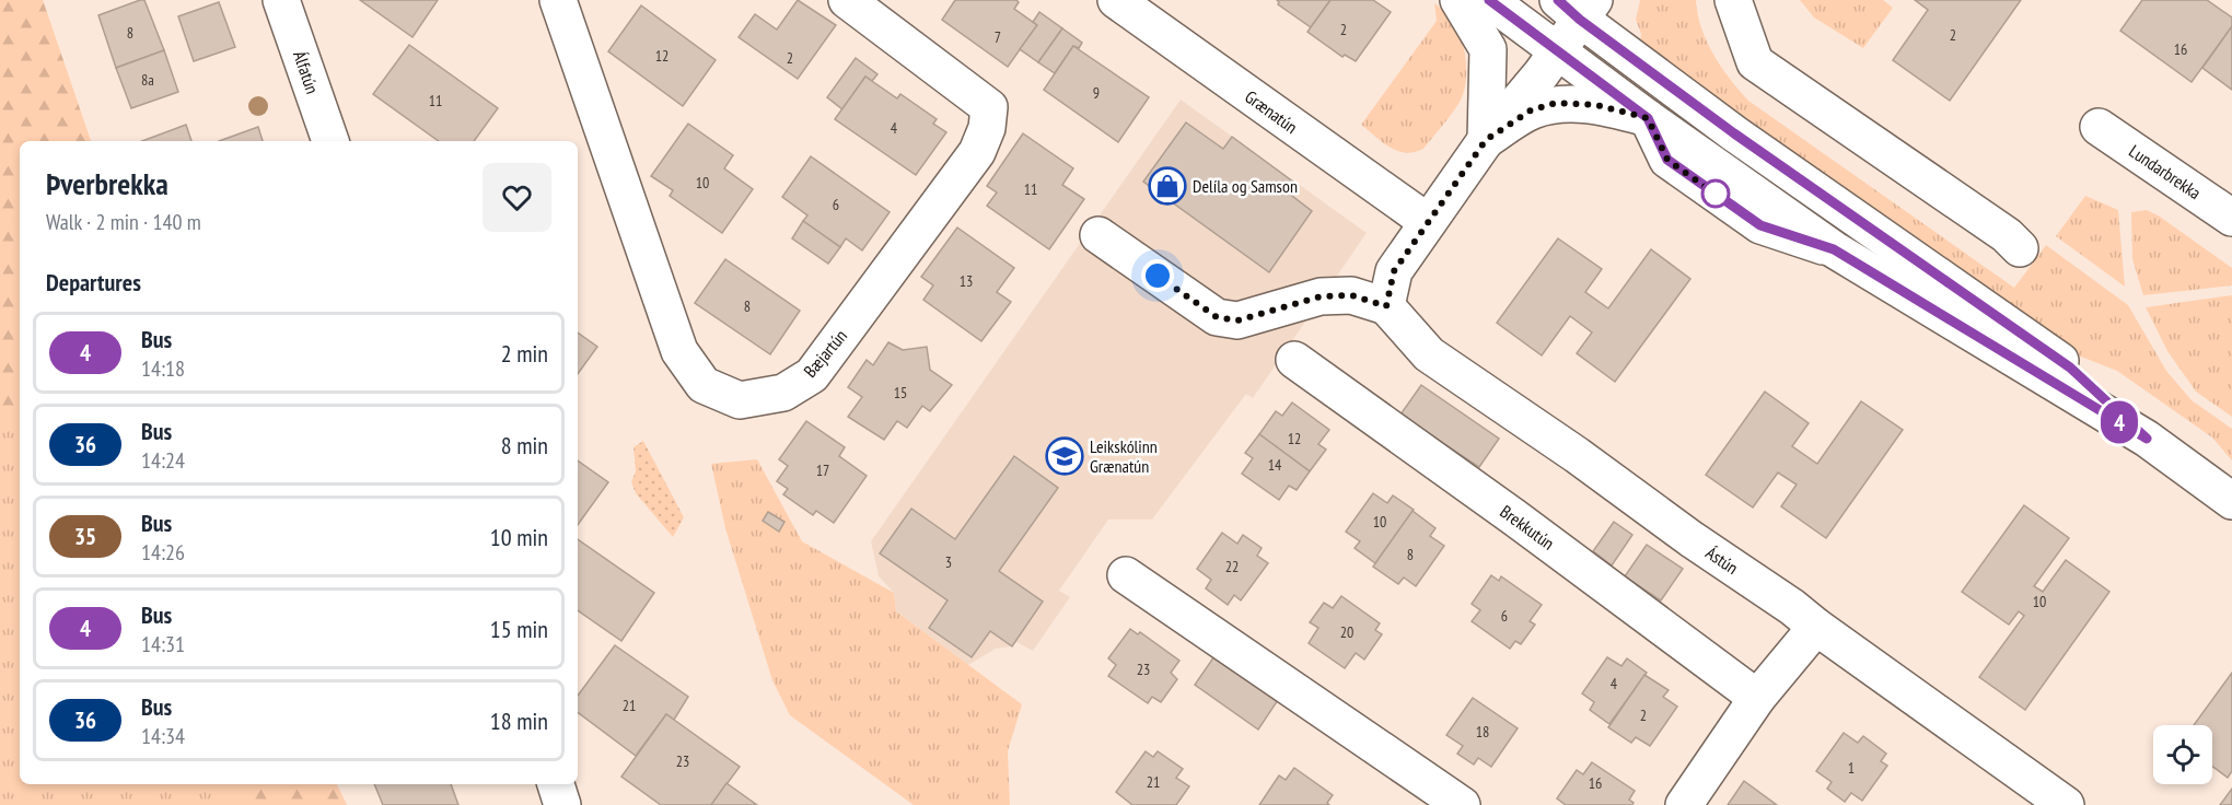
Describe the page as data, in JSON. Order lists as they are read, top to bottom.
{
  "streets": {
    "street": [
      "Álfatún",
      "Grænatún",
      "Lundarbrekka",
      "Bæjartún",
      "Brekkutún",
      "Ástún"
    ]
  },
  "places": {
    "shop": ["Delíla og Samson"],
    "school or university": ["Leikskólinn Grænatún"]
  },
  "lines": ["bus line 4"],
  "house_numbers": [
    "2",
    "8",
    "2",
    "7",
    "16",
    "12",
    "2",
    "8a",
    "9",
    "11",
    "4",
    "10",
    "11",
    "6",
    "13",
    "8",
    "15",
    "12",
    "14",
    "17",
    "10",
    "8",
    "3",
    "22",
    "10",
    "6",
    "20",
    "23",
    "4",
    "21",
    "2",
    "18",
    "23",
    "1",
    "21",
    "16"
  ],
  "page": {
    "on_map": "4",
    "heading": [
      ["Þverbrekka", "Walk · 2 min · 140 m"],
      "Departures"
    ],
    "list": [
      {
        "mark": "4",
        "name": "Bus",
        "note": "14:18",
        "value": "2 min"
      },
      {
        "mark": "36",
        "name": "Bus",
        "note": "14:24",
        "value": "8 min"
      },
      {
        "mark": "35",
        "name": "Bus",
        "note": "14:26",
        "value": "10 min"
      },
      {
        "mark": "4",
        "name": "Bus",
        "note": "14:31",
        "value": "15 min"
      },
      {
        "mark": "36",
        "name": "Bus",
        "note": "14:34",
        "value": "18 min"
      }
    ]
  }
}
